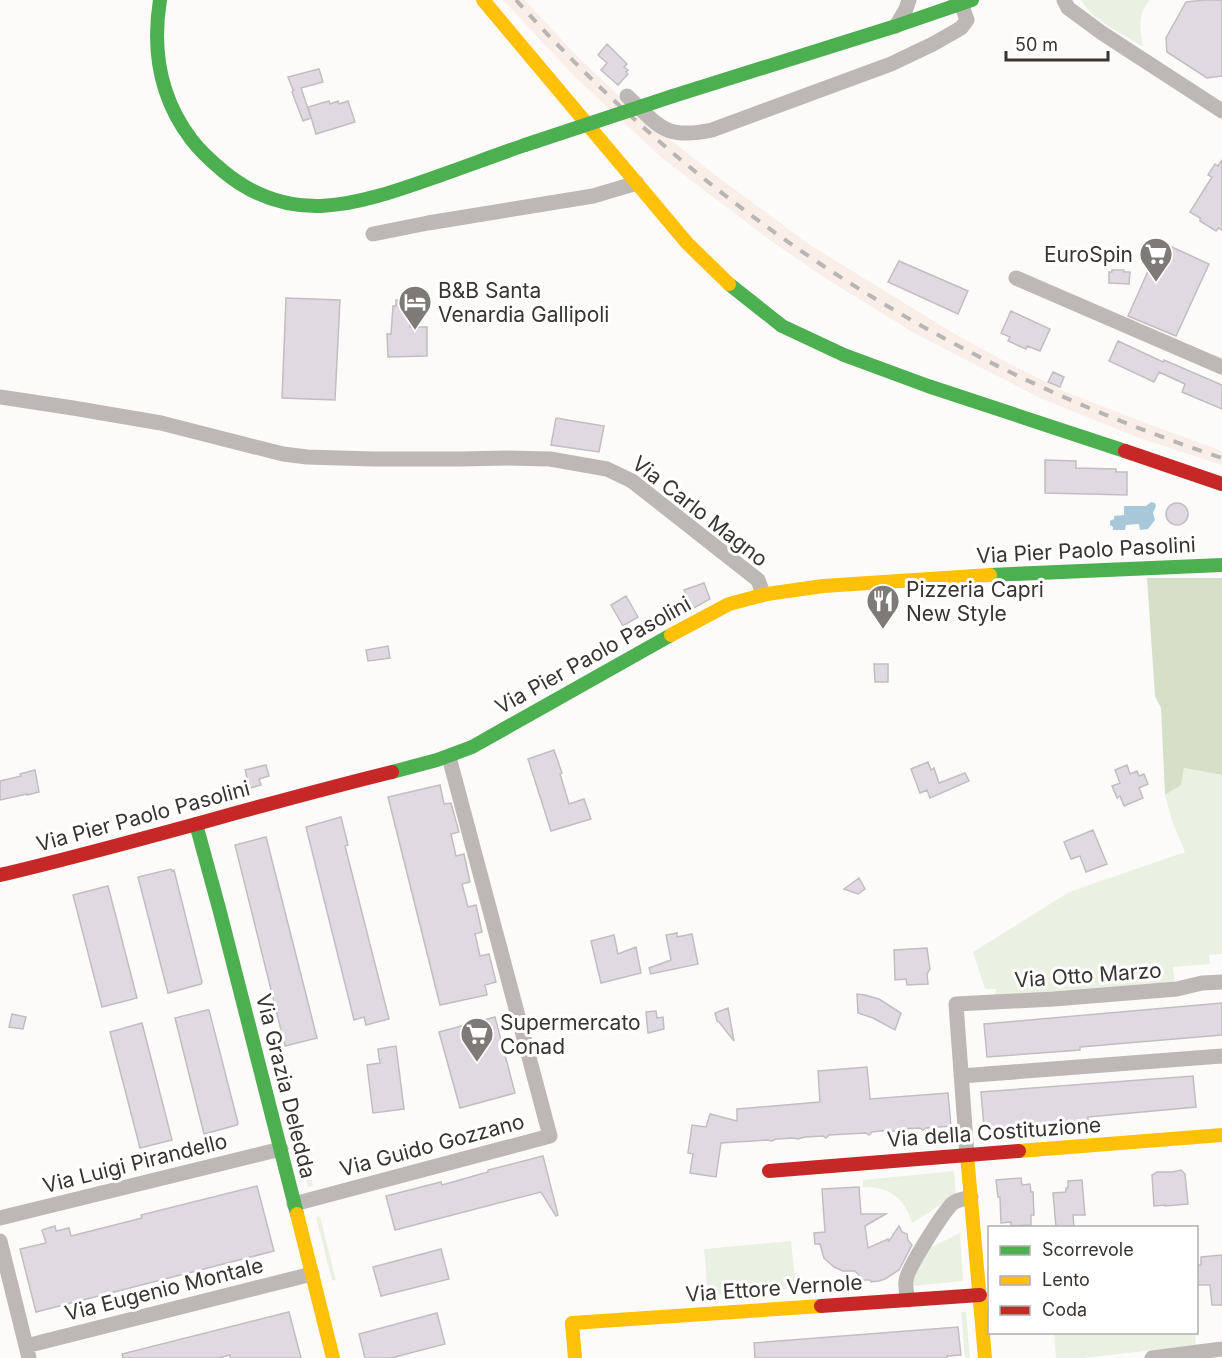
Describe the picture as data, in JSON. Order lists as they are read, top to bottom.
{
  "streets": {
    "street": [
      "Via Carlo Magno",
      "Via Pier Paolo Pasolini",
      "Via Otto Marzo",
      "Via Grazia Deledda",
      "Via della Costituzione",
      "Via Guido Gozzano",
      "Via Luigi Pirandello",
      "Via Ettore Vernole",
      "Via Eugenio Montale"
    ]
  },
  "crossings": [
    ["Via Carlo Magno", "Via Pier Paolo Pasolini"],
    ["Via Pier Paolo Pasolini", "Via Grazia Deledda"],
    ["Via Pier Paolo Pasolini", "Via Guido Gozzano"],
    ["Via Grazia Deledda", "Via Guido Gozzano"],
    ["Via Grazia Deledda", "Via Luigi Pirandello"],
    ["Via Grazia Deledda", "Via Eugenio Montale"]
  ],
  "places": {
    "supermarket": ["EuroSpin", "Supermercato Conad"],
    "hotel": ["B&B Santa Venardia Gallipoli"],
    "restaurant": ["Pizzeria Capri New Style"]
  },
  "legend": ["Scorrevole", "Lento", "Coda"],
  "scale_bar": "50 m"
}
